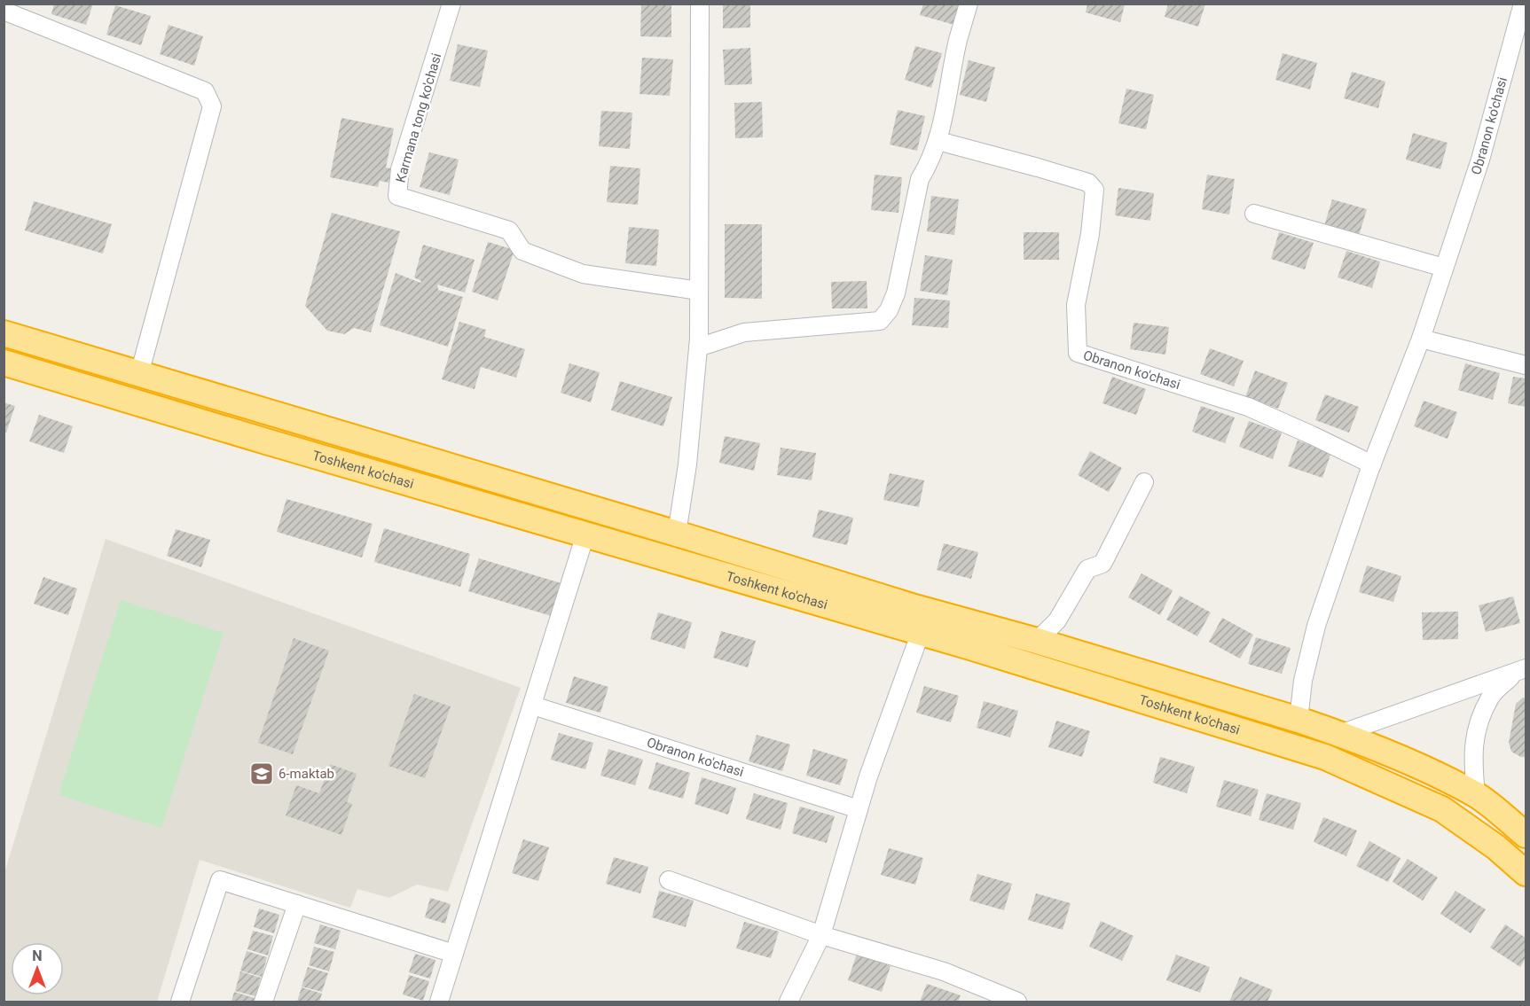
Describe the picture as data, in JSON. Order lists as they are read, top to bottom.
{
  "streets": {
    "highway": ["Toshkent ko'chasi"],
    "street": ["Karmana tong ko'chasi", "Obranon ko'chasi"]
  },
  "crossings": [
    ["Obranon ko'chasi", "Toshkent ko'chasi"]
  ],
  "places": {
    "school or university": ["6-maktab"]
  },
  "north": "top"
}
